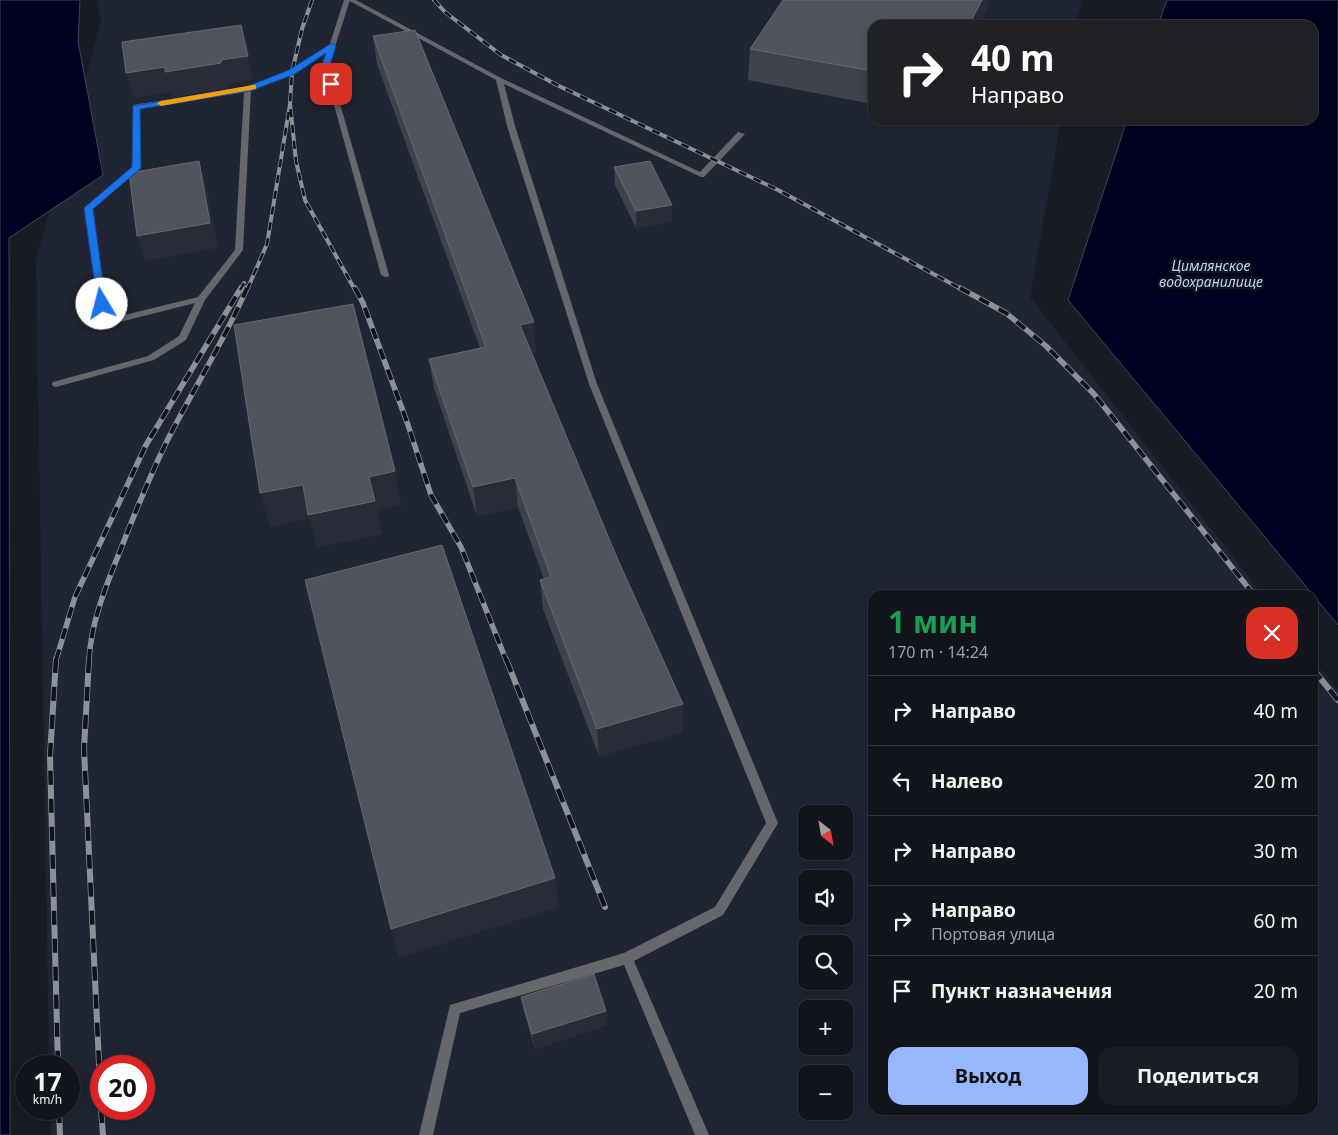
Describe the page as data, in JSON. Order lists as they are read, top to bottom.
{
  "water": ["Цимлянское водохранилище"],
  "north": "bottom right",
  "page": {
    "turn": ["40 m", "Направо"],
    "heading": ["1 мин", "170 m · 14:24"],
    "list": [
      {
        "name": "Направо",
        "value": "40 m"
      },
      {
        "name": "Налево",
        "value": "20 m"
      },
      {
        "name": "Направо",
        "value": "30 m"
      },
      {
        "name": "Направо",
        "note": "Портовая улица",
        "value": "60 m"
      },
      {
        "name": "Пункт назначения",
        "value": "20 m"
      }
    ],
    "map_buttons": ["+", "−"],
    "buttons": ["Выход", "Поделиться"],
    "speed": "17 km/h",
    "limit": "20"
  }
}
